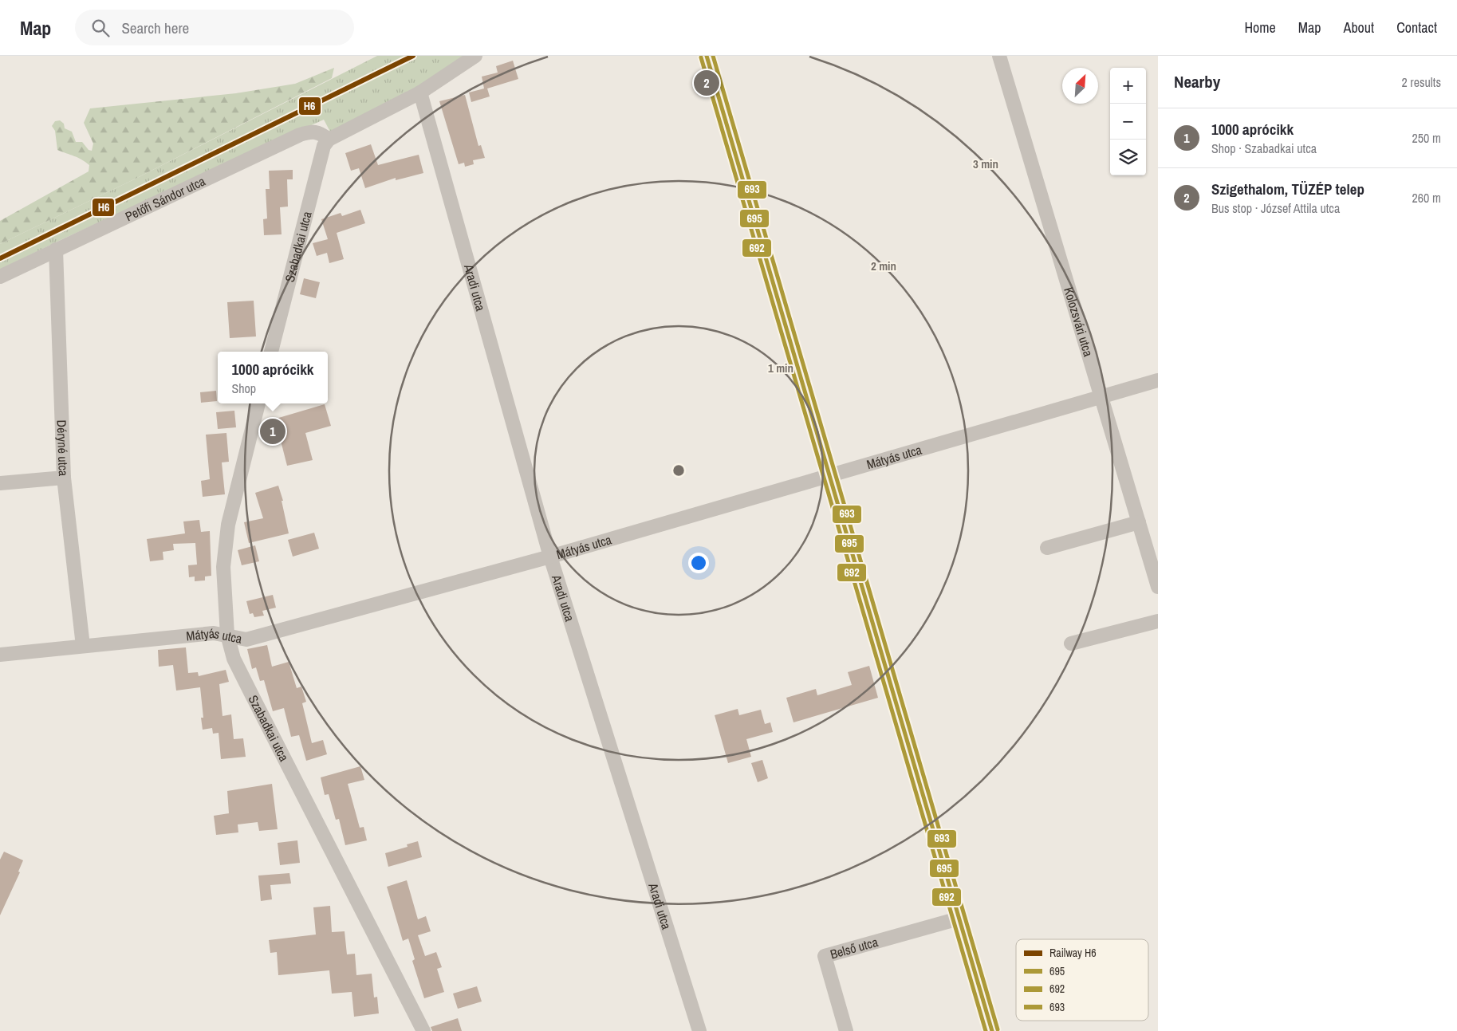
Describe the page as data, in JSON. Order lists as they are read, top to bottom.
{
  "streets": {
    "street": [
      "Petőfi Sándor utca",
      "Szabadkai utca",
      "Aradi utca",
      "Kolozsvári utca",
      "Déryné utca",
      "Mátyás utca",
      "Belső utca"
    ]
  },
  "crossings": [
    ["Petőfi Sándor utca", "Szabadkai utca"],
    ["Petőfi Sándor utca", "Déryné utca"],
    ["Szabadkai utca", "Mátyás utca"],
    ["Aradi utca", "Mátyás utca"],
    ["Kolozsvári utca", "Mátyás utca"],
    ["Déryné utca", "Mátyás utca"]
  ],
  "lines": [
    "rail line H6",
    "transit line 695",
    "transit line 693",
    "transit line 692"
  ],
  "legend": [
    "Railway H6",
    "695",
    "692",
    "693"
  ],
  "north": "top right",
  "page": {
    "header": "Map",
    "search": "Search here",
    "nav": [
      "Home",
      "Map",
      "About",
      "Contact"
    ],
    "heading": ["Nearby", "2 results"],
    "map_buttons": ["+", "−"],
    "pins": ["2", "1"],
    "list": [
      {
        "mark": "1",
        "name": "1000 aprócikk",
        "note": "Shop · Szabadkai utca",
        "value": "250 m"
      },
      {
        "mark": "2",
        "name": "Szigethalom, TÜZÉP telep",
        "note": "Bus stop · József Attila utca",
        "value": "260 m"
      }
    ],
    "popup": ["1000 aprócikk", "Shop"]
  },
  "rings": ["3 min", "2 min", "1 min"]
}
